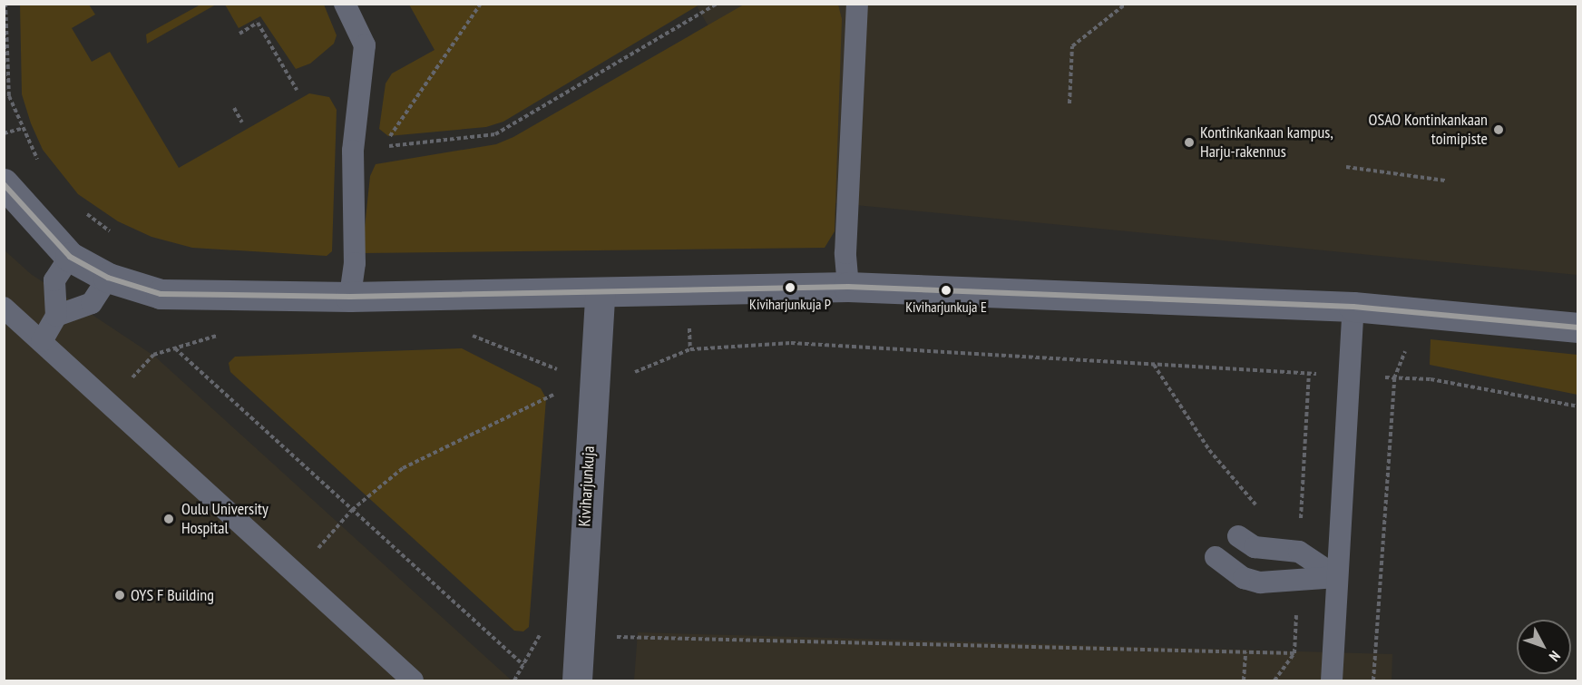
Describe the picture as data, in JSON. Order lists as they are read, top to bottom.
{
  "streets": {
    "street": ["Kiviharjunkuja"]
  },
  "places": [
    "OSAO Kontinkankaan toimipiste",
    "Kontinkankaan kampus, Harju-rakennus",
    "Kiviharjunkuja P",
    "Kiviharjunkuja E",
    "Oulu University Hospital",
    "OYS F Building"
  ],
  "north": "bottom right"
}
